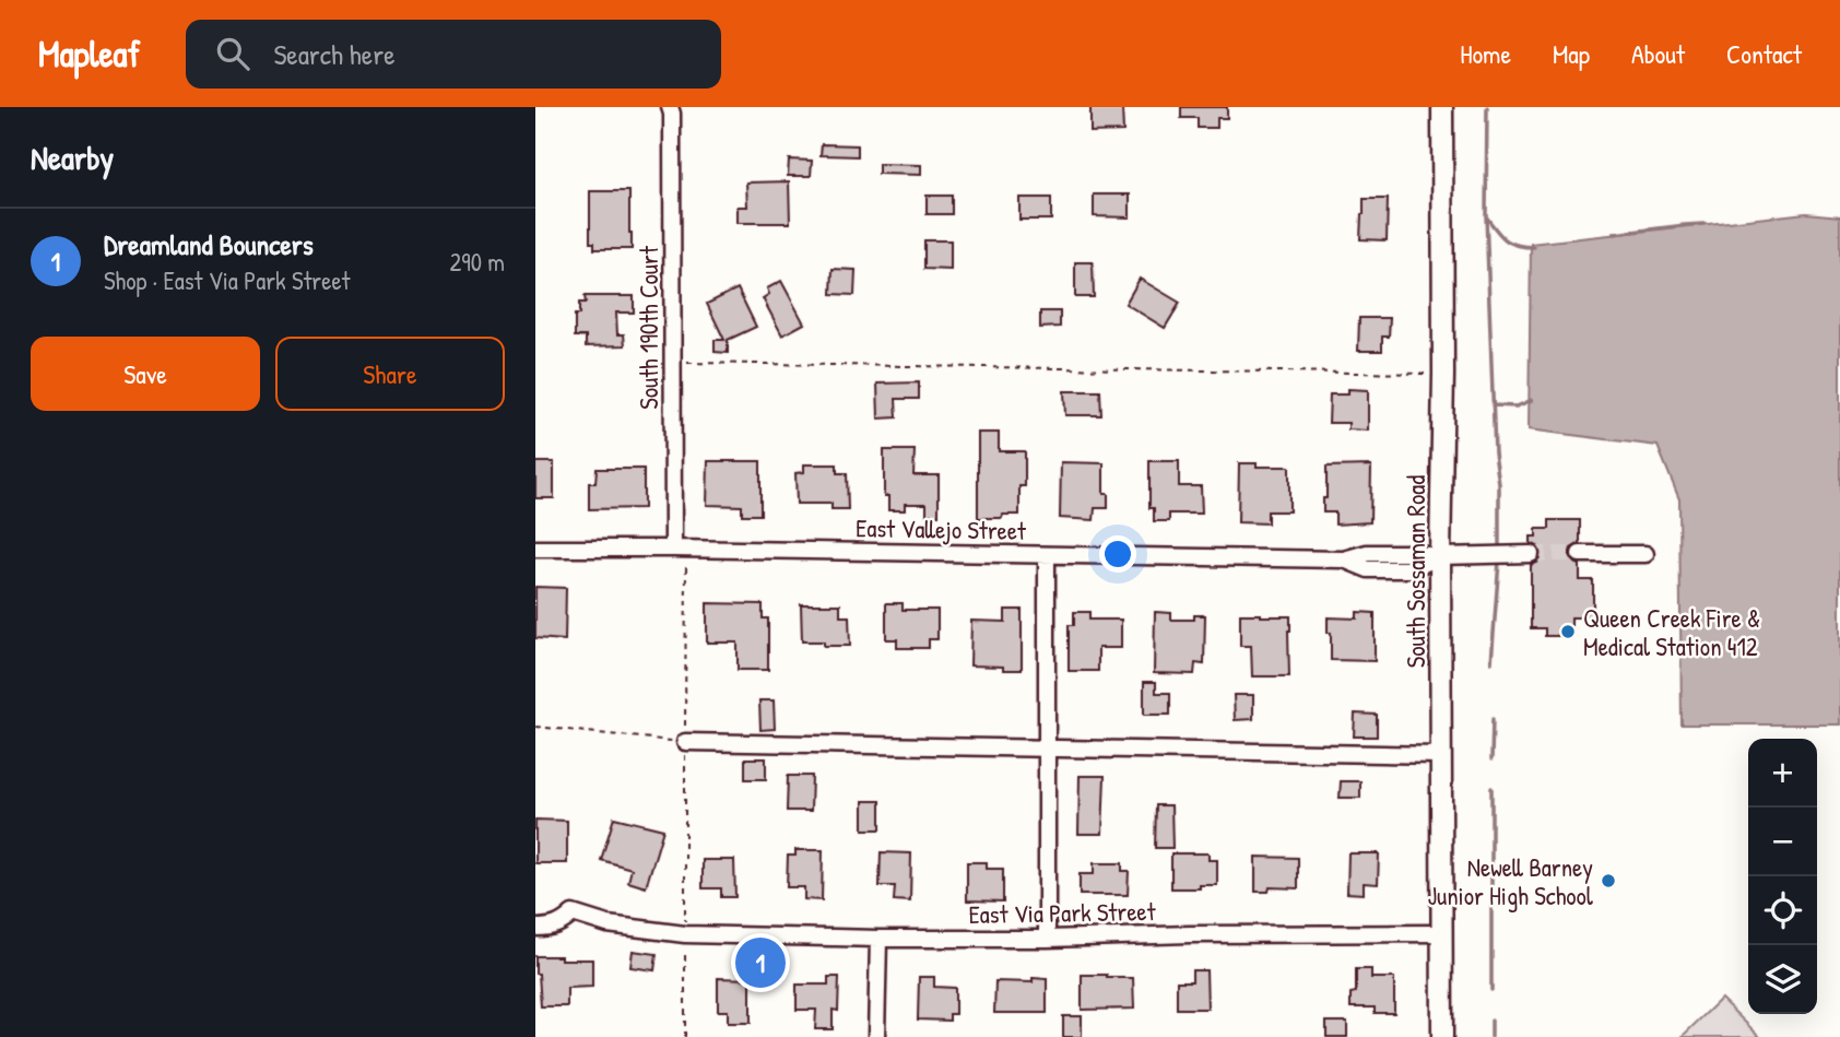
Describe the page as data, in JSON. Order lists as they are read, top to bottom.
{
  "streets": {
    "main road": ["South Sossaman Road"],
    "street": ["South 190th Court", "East Vallejo Street", "East Via Park Street"]
  },
  "crossings": [
    ["South 190th Court", "East Vallejo Street"],
    ["East Vallejo Street", "South Sossaman Road"],
    ["South Sossaman Road", "East Via Park Street"]
  ],
  "places": ["Queen Creek Fire & Medical Station 412", "Newell Barney Junior High School"],
  "page": {
    "header": "Mapleaf",
    "search": "Search here",
    "nav": [
      "Home",
      "Map",
      "About",
      "Contact"
    ],
    "heading": "Nearby",
    "list": [
      {
        "mark": "1",
        "name": "Dreamland Bouncers",
        "note": "Shop · East Via Park Street",
        "value": "290 m"
      }
    ],
    "buttons": ["Save", "Share"],
    "map_buttons": ["+", "−"],
    "pins": "1"
  }
}
